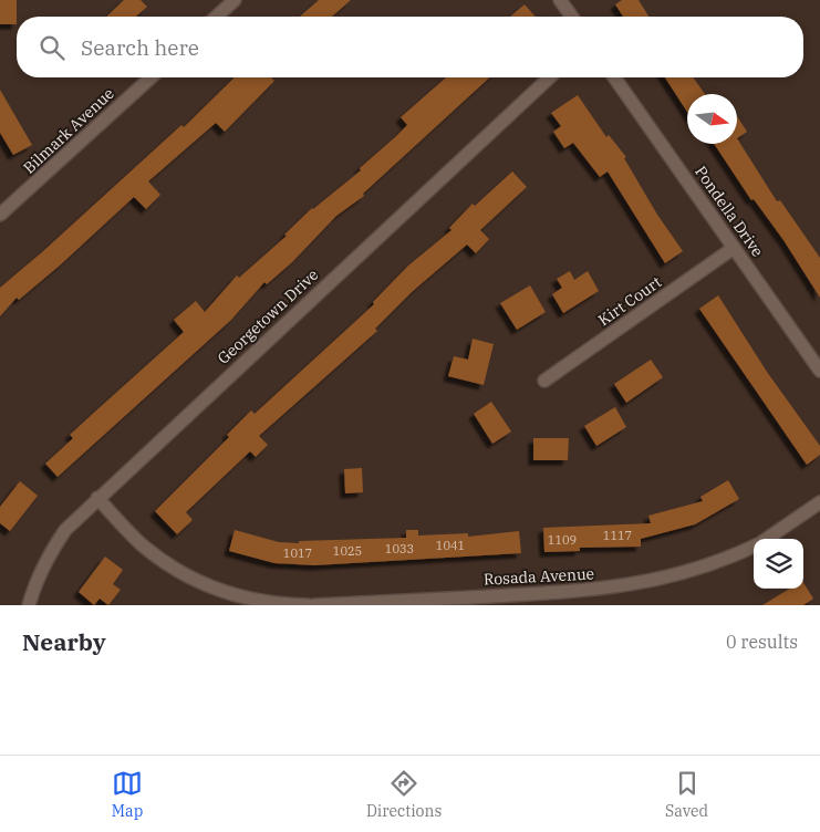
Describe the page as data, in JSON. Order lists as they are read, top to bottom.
{
  "streets": {
    "street": [
      "Bilmark Avenue",
      "Pondella Drive",
      "Kirt Court",
      "Georgetown Drive",
      "Rosada Avenue"
    ]
  },
  "crossings": [
    ["Pondella Drive", "Kirt Court"]
  ],
  "house_numbers": [
    "1117",
    "1109",
    "1041",
    "1033",
    "1025",
    "1017"
  ],
  "north": "right",
  "page": {
    "search": "Search here",
    "heading": ["Nearby", "0 results"],
    "nav": ["Map", "Directions", "Saved"]
  }
}
